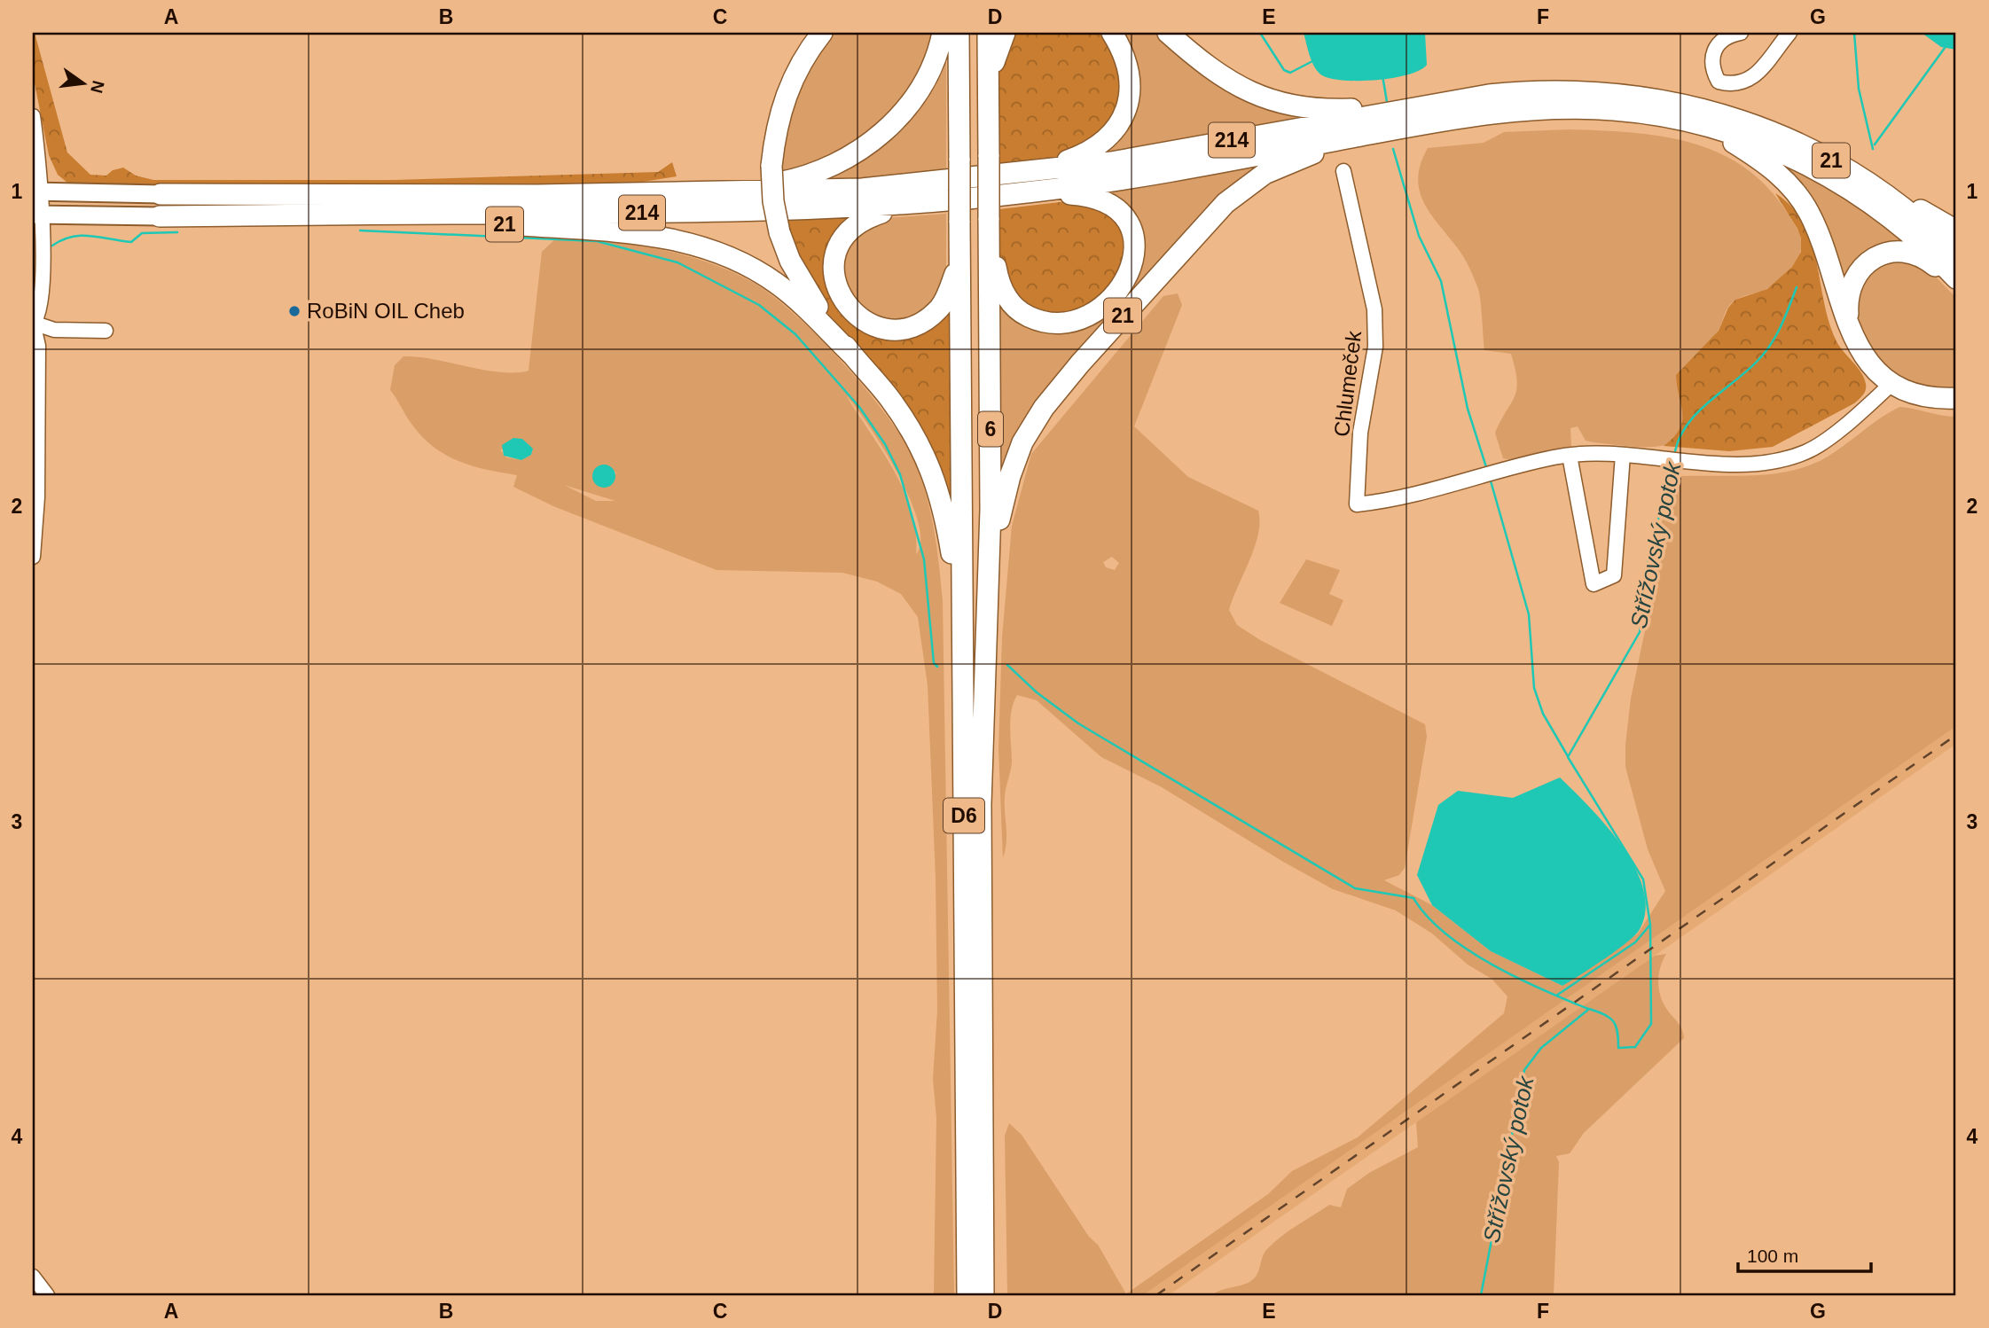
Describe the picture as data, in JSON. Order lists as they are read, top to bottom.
{
  "streets": {
    "highway": [
      "214",
      "21",
      "6",
      "D6"
    ],
    "street": ["Chlumeček"]
  },
  "crossings": [
    ["214", "21"],
    ["214", "6"],
    ["21", "6"],
    ["21", "D6"],
    ["6", "D6"]
  ],
  "water": ["Střížovský potok"],
  "places": ["RoBiN OIL Cheb"],
  "scale_bar": "100 m",
  "north": "right",
  "grid": {
    "columns": [
      "A",
      "B",
      "C",
      "D",
      "E",
      "F",
      "G"
    ],
    "rows": [
      "1",
      "2",
      "3",
      "4"
    ]
  }
}
